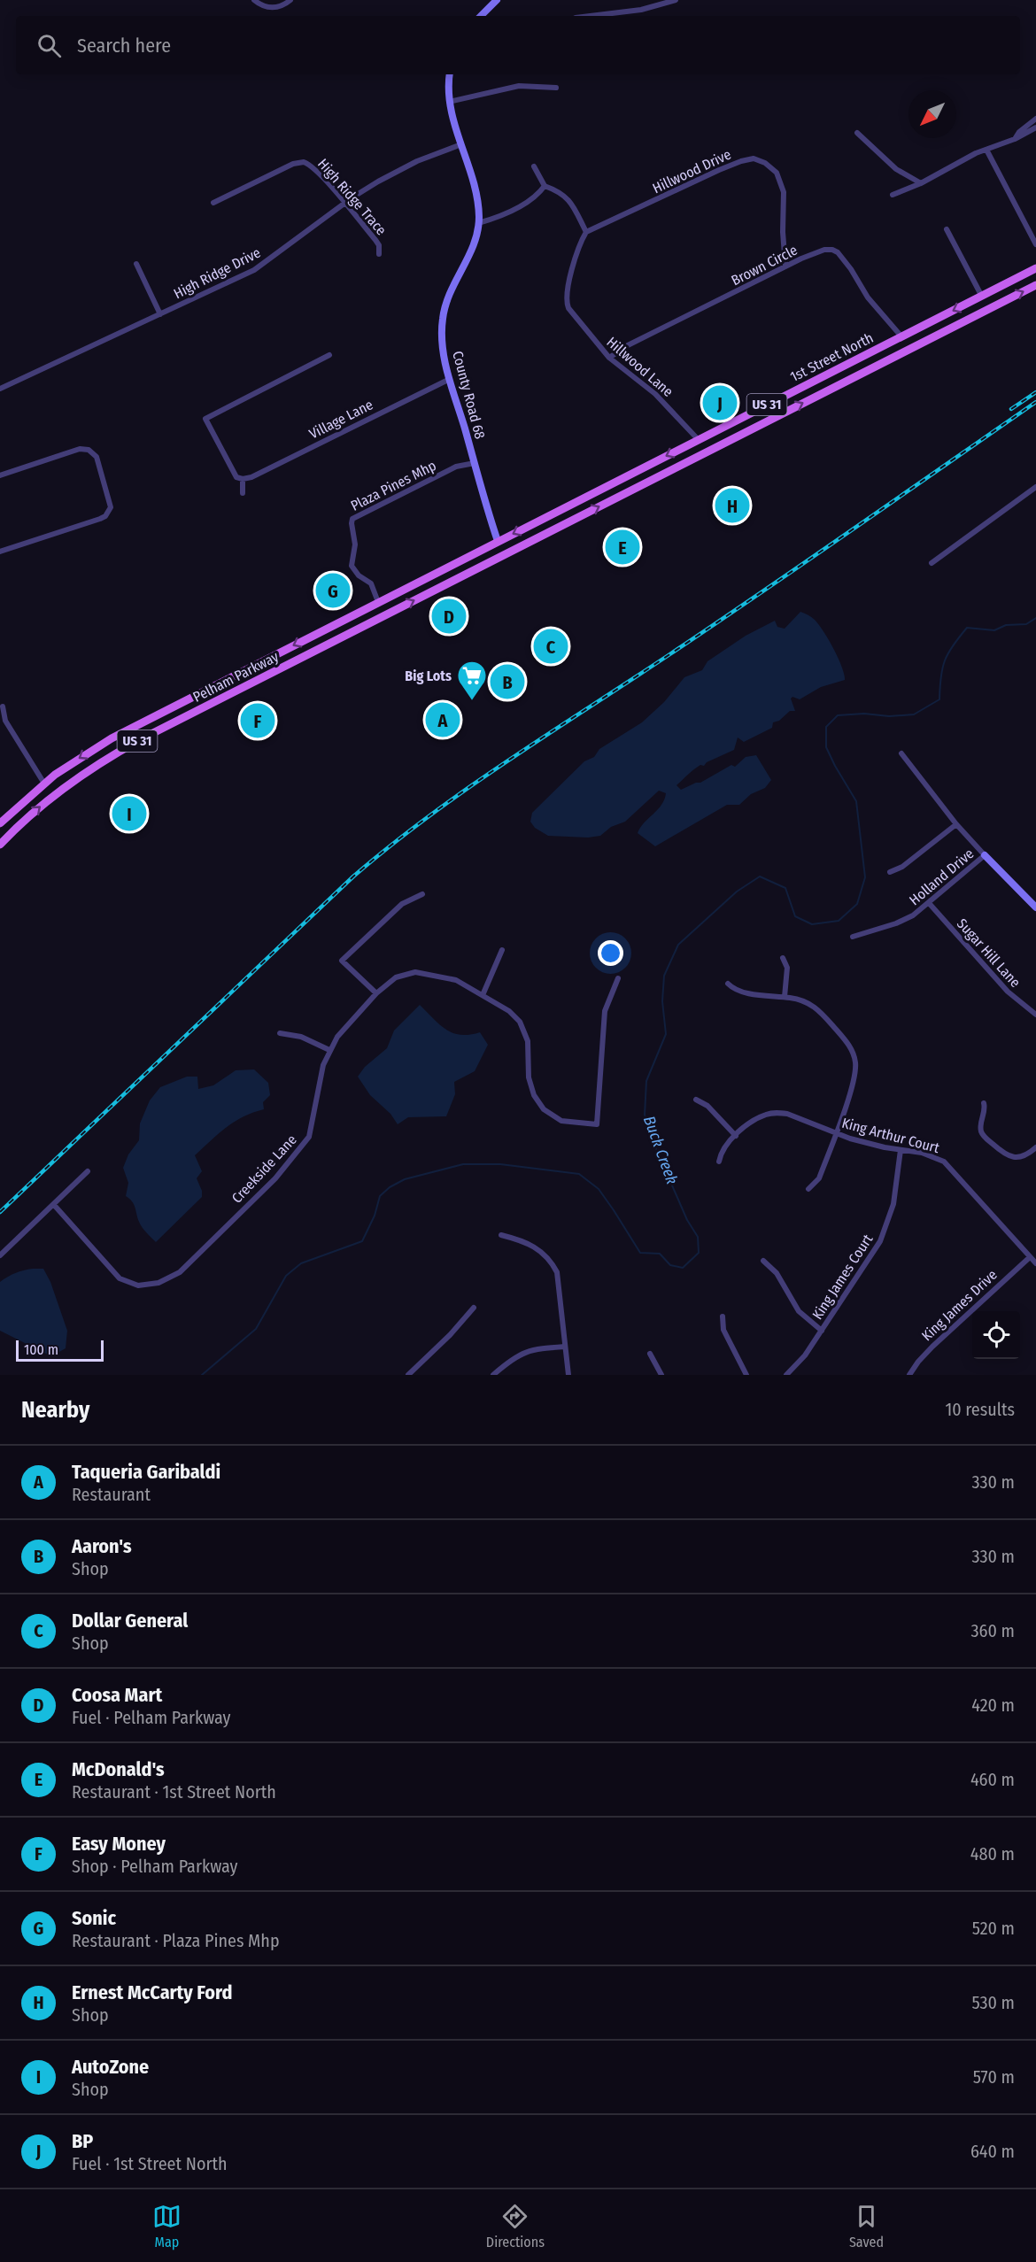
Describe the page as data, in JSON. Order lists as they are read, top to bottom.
{
  "streets": {
    "main road": ["1st Street North", "US 31", "Pelham Parkway"],
    "street": [
      "Hillwood Drive",
      "High Ridge Trace",
      "Brown Circle",
      "High Ridge Drive",
      "Hillwood Lane",
      "County Road 68",
      "Village Lane",
      "Plaza Pines Mhp",
      "Holland Drive",
      "Sugar Hill Lane",
      "King Arthur Court",
      "Creekside Lane",
      "King James Court",
      "King James Drive"
    ]
  },
  "crossings": [
    ["Hillwood Drive", "Brown Circle"],
    ["Hillwood Drive", "Hillwood Lane"],
    ["High Ridge Trace", "High Ridge Drive"],
    ["Brown Circle", "1st Street North"],
    ["Brown Circle", "Hillwood Lane"],
    ["High Ridge Drive", "County Road 68"],
    ["1st Street North", "Hillwood Lane"],
    ["1st Street North", "County Road 68"],
    ["1st Street North", "Pelham Parkway"],
    ["County Road 68", "Village Lane"],
    ["County Road 68", "Plaza Pines Mhp"],
    ["County Road 68", "Pelham Parkway"],
    ["Plaza Pines Mhp", "Pelham Parkway"],
    ["Holland Drive", "Sugar Hill Lane"],
    ["King Arthur Court", "King James Court"],
    ["King Arthur Court", "King James Drive"]
  ],
  "water": ["Buck Creek"],
  "places": {
    "supermarket": ["Big Lots"]
  },
  "scale_bar": "100 m",
  "north": "bottom left",
  "page": {
    "search": "Search here",
    "pins": [
      "J",
      "H",
      "E",
      "G",
      "D",
      "C",
      "B",
      "A",
      "F",
      "I"
    ],
    "scale": "100 m",
    "heading": ["Nearby", "10 results"],
    "list": [
      {
        "mark": "A",
        "name": "Taqueria Garibaldi",
        "note": "Restaurant",
        "value": "330 m"
      },
      {
        "mark": "B",
        "name": "Aaron's",
        "note": "Shop",
        "value": "330 m"
      },
      {
        "mark": "C",
        "name": "Dollar General",
        "note": "Shop",
        "value": "360 m"
      },
      {
        "mark": "D",
        "name": "Coosa Mart",
        "note": "Fuel · Pelham Parkway",
        "value": "420 m"
      },
      {
        "mark": "E",
        "name": "McDonald's",
        "note": "Restaurant · 1st Street North",
        "value": "460 m"
      },
      {
        "mark": "F",
        "name": "Easy Money",
        "note": "Shop · Pelham Parkway",
        "value": "480 m"
      },
      {
        "mark": "G",
        "name": "Sonic",
        "note": "Restaurant · Plaza Pines Mhp",
        "value": "520 m"
      },
      {
        "mark": "H",
        "name": "Ernest McCarty Ford",
        "note": "Shop",
        "value": "530 m"
      },
      {
        "mark": "I",
        "name": "AutoZone",
        "note": "Shop",
        "value": "570 m"
      },
      {
        "mark": "J",
        "name": "BP",
        "note": "Fuel · 1st Street North",
        "value": "640 m"
      }
    ],
    "nav": ["Map", "Directions", "Saved"]
  }
}
